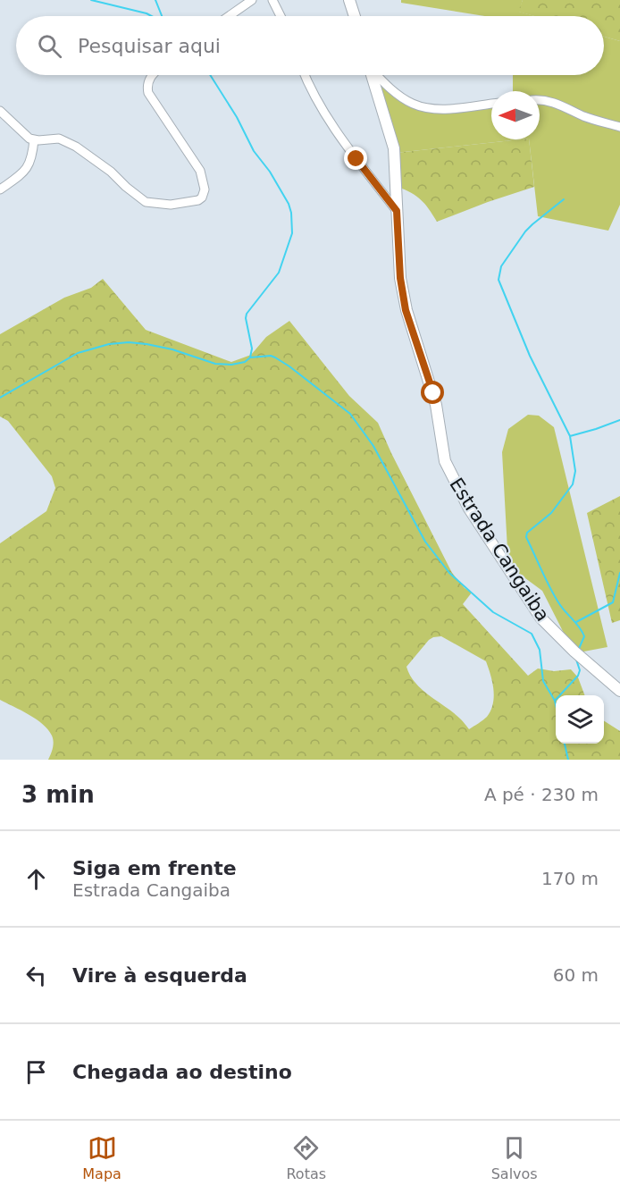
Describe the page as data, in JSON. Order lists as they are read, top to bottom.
{
  "streets": {
    "street": ["Estrada Cangaiba"]
  },
  "north": "left",
  "page": {
    "search": "Pesquisar aqui",
    "heading": ["3 min", "A pé · 230 m"],
    "list": [
      ["Siga em frente", "Estrada Cangaiba", "170 m"],
      ["Vire à esquerda", "60 m"],
      "Chegada ao destino"
    ],
    "nav": ["Mapa", "Rotas", "Salvos"]
  }
}
